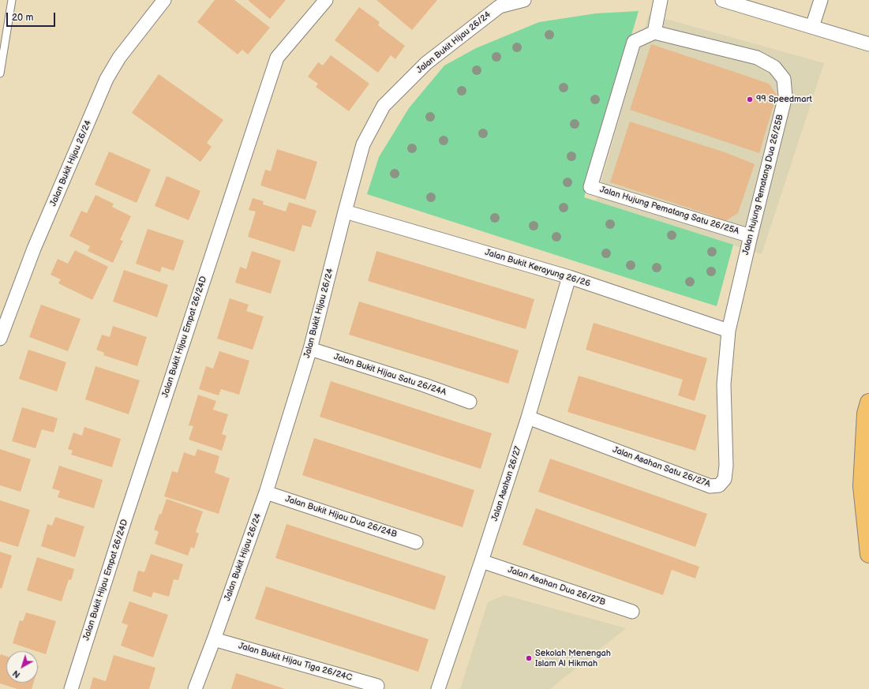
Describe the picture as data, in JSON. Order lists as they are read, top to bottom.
{
  "streets": {
    "street": [
      "Jalan Bukit Hijau 26/24",
      "Jalan Hujung Pematang Dua 26/25B",
      "Jalan Hujung Pematang Satu 26/25A",
      "Jalan Bukit Kerayung 26/26",
      "Jalan Bukit Hijau Empat 26/24D",
      "Jalan Bukit Hijau Satu 26/24A",
      "Jalan Asahan Satu 26/27A",
      "Jalan Asahan 26/27",
      "Jalan Bukit Hijau Dua 26/24B",
      "Jalan Asahan Dua 26/27B",
      "Jalan Bukit Hijau Tiga 26/24C"
    ]
  },
  "crossings": [
    ["Jalan Bukit Hijau 26/24", "Jalan Bukit Kerayung 26/26"],
    ["Jalan Bukit Hijau 26/24", "Jalan Bukit Hijau Satu 26/24A"],
    ["Jalan Bukit Hijau 26/24", "Jalan Bukit Hijau Dua 26/24B"],
    ["Jalan Bukit Hijau 26/24", "Jalan Bukit Hijau Tiga 26/24C"],
    ["Jalan Hujung Pematang Dua 26/25B", "Jalan Hujung Pematang Satu 26/25A"],
    ["Jalan Hujung Pematang Dua 26/25B", "Jalan Bukit Kerayung 26/26"],
    ["Jalan Hujung Pematang Dua 26/25B", "Jalan Asahan Satu 26/27A"],
    ["Jalan Bukit Kerayung 26/26", "Jalan Asahan Satu 26/27A"],
    ["Jalan Bukit Kerayung 26/26", "Jalan Asahan 26/27"],
    ["Jalan Asahan Satu 26/27A", "Jalan Asahan 26/27"],
    ["Jalan Asahan 26/27", "Jalan Asahan Dua 26/27B"]
  ],
  "places": ["99 Speedmart", "Sekolah Menengah Islam Al Hikmah"],
  "scale_bar": "20 m",
  "north": "bottom left"
}
